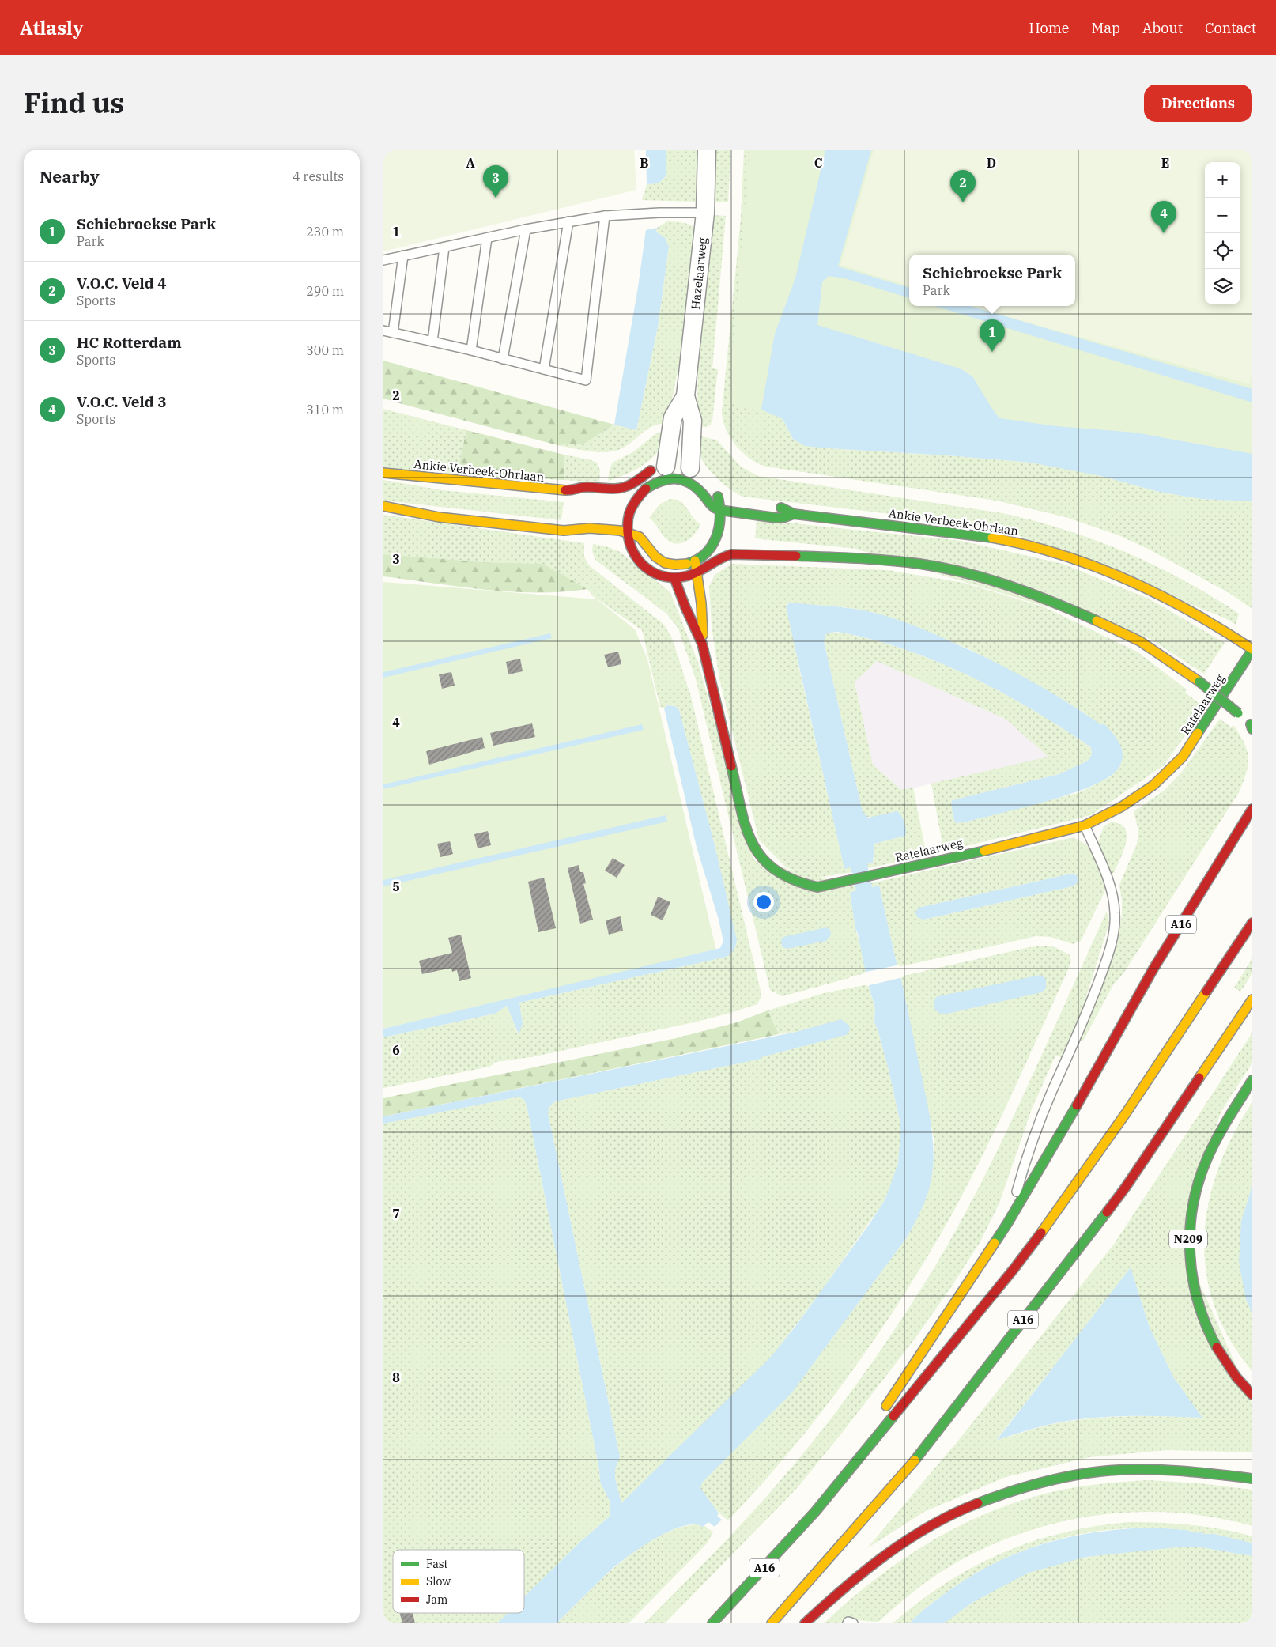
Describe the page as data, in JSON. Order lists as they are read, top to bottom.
{
  "streets": {
    "main road": [
      "Ankie Verbeek-Ohrlaan",
      "Ratelaarweg",
      "A16",
      "N209"
    ],
    "street": ["Hazelaarweg"]
  },
  "crossings": [
    ["Hazelaarweg", "Ankie Verbeek-Ohrlaan"],
    ["Ankie Verbeek-Ohrlaan", "Ratelaarweg"]
  ],
  "legend": ["Fast", "Slow", "Jam"],
  "page": {
    "header": "Atlasly",
    "nav": [
      "Home",
      "Map",
      "About",
      "Contact"
    ],
    "title": "Find us",
    "buttons": "Directions",
    "heading": ["Nearby", "4 results"],
    "map_buttons": ["+", "−"],
    "pins": [
      "3",
      "2",
      "4",
      "1"
    ],
    "list": [
      {
        "mark": "1",
        "name": "Schiebroekse Park",
        "note": "Park",
        "value": "230 m"
      },
      {
        "mark": "2",
        "name": "V.O.C. Veld 4",
        "note": "Sports",
        "value": "290 m"
      },
      {
        "mark": "3",
        "name": "HC Rotterdam",
        "note": "Sports",
        "value": "300 m"
      },
      {
        "mark": "4",
        "name": "V.O.C. Veld 3",
        "note": "Sports",
        "value": "310 m"
      }
    ],
    "popup": ["Schiebroekse Park", "Park"]
  },
  "grid": {
    "columns": [
      "A",
      "B",
      "C",
      "D",
      "E"
    ],
    "rows": [
      "1",
      "2",
      "3",
      "4",
      "5",
      "6",
      "7",
      "8"
    ]
  }
}
